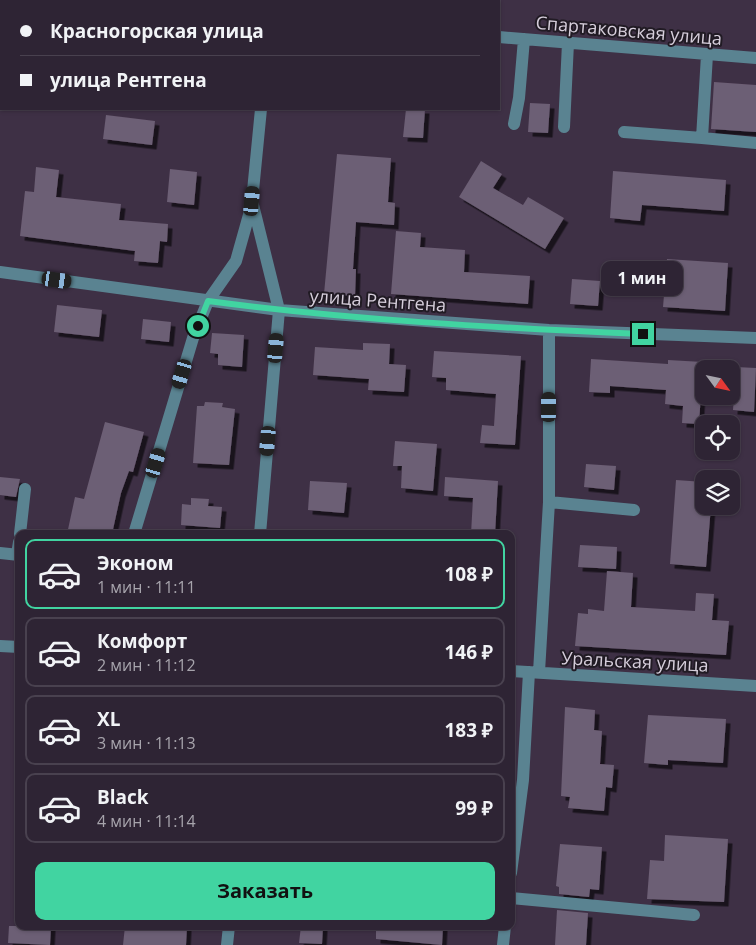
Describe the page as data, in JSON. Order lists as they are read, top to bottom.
{
  "streets": {
    "street": ["Спартаковская улица", "улица Рентгена", "Уральская улица"]
  },
  "north": "bottom right",
  "page": {
    "banner": ["Красногорская улица", "улица Рентгена"],
    "bubble": "1 мин",
    "list": [
      {
        "name": "Эконом",
        "note": "1 мин · 11:11",
        "value": "108 ₽"
      },
      {
        "name": "Комфорт",
        "note": "2 мин · 11:12",
        "value": "146 ₽"
      },
      {
        "name": "XL",
        "note": "3 мин · 11:13",
        "value": "183 ₽"
      },
      {
        "name": "Black",
        "note": "4 мин · 11:14",
        "value": "99 ₽"
      }
    ],
    "buttons": "Заказать"
  }
}
